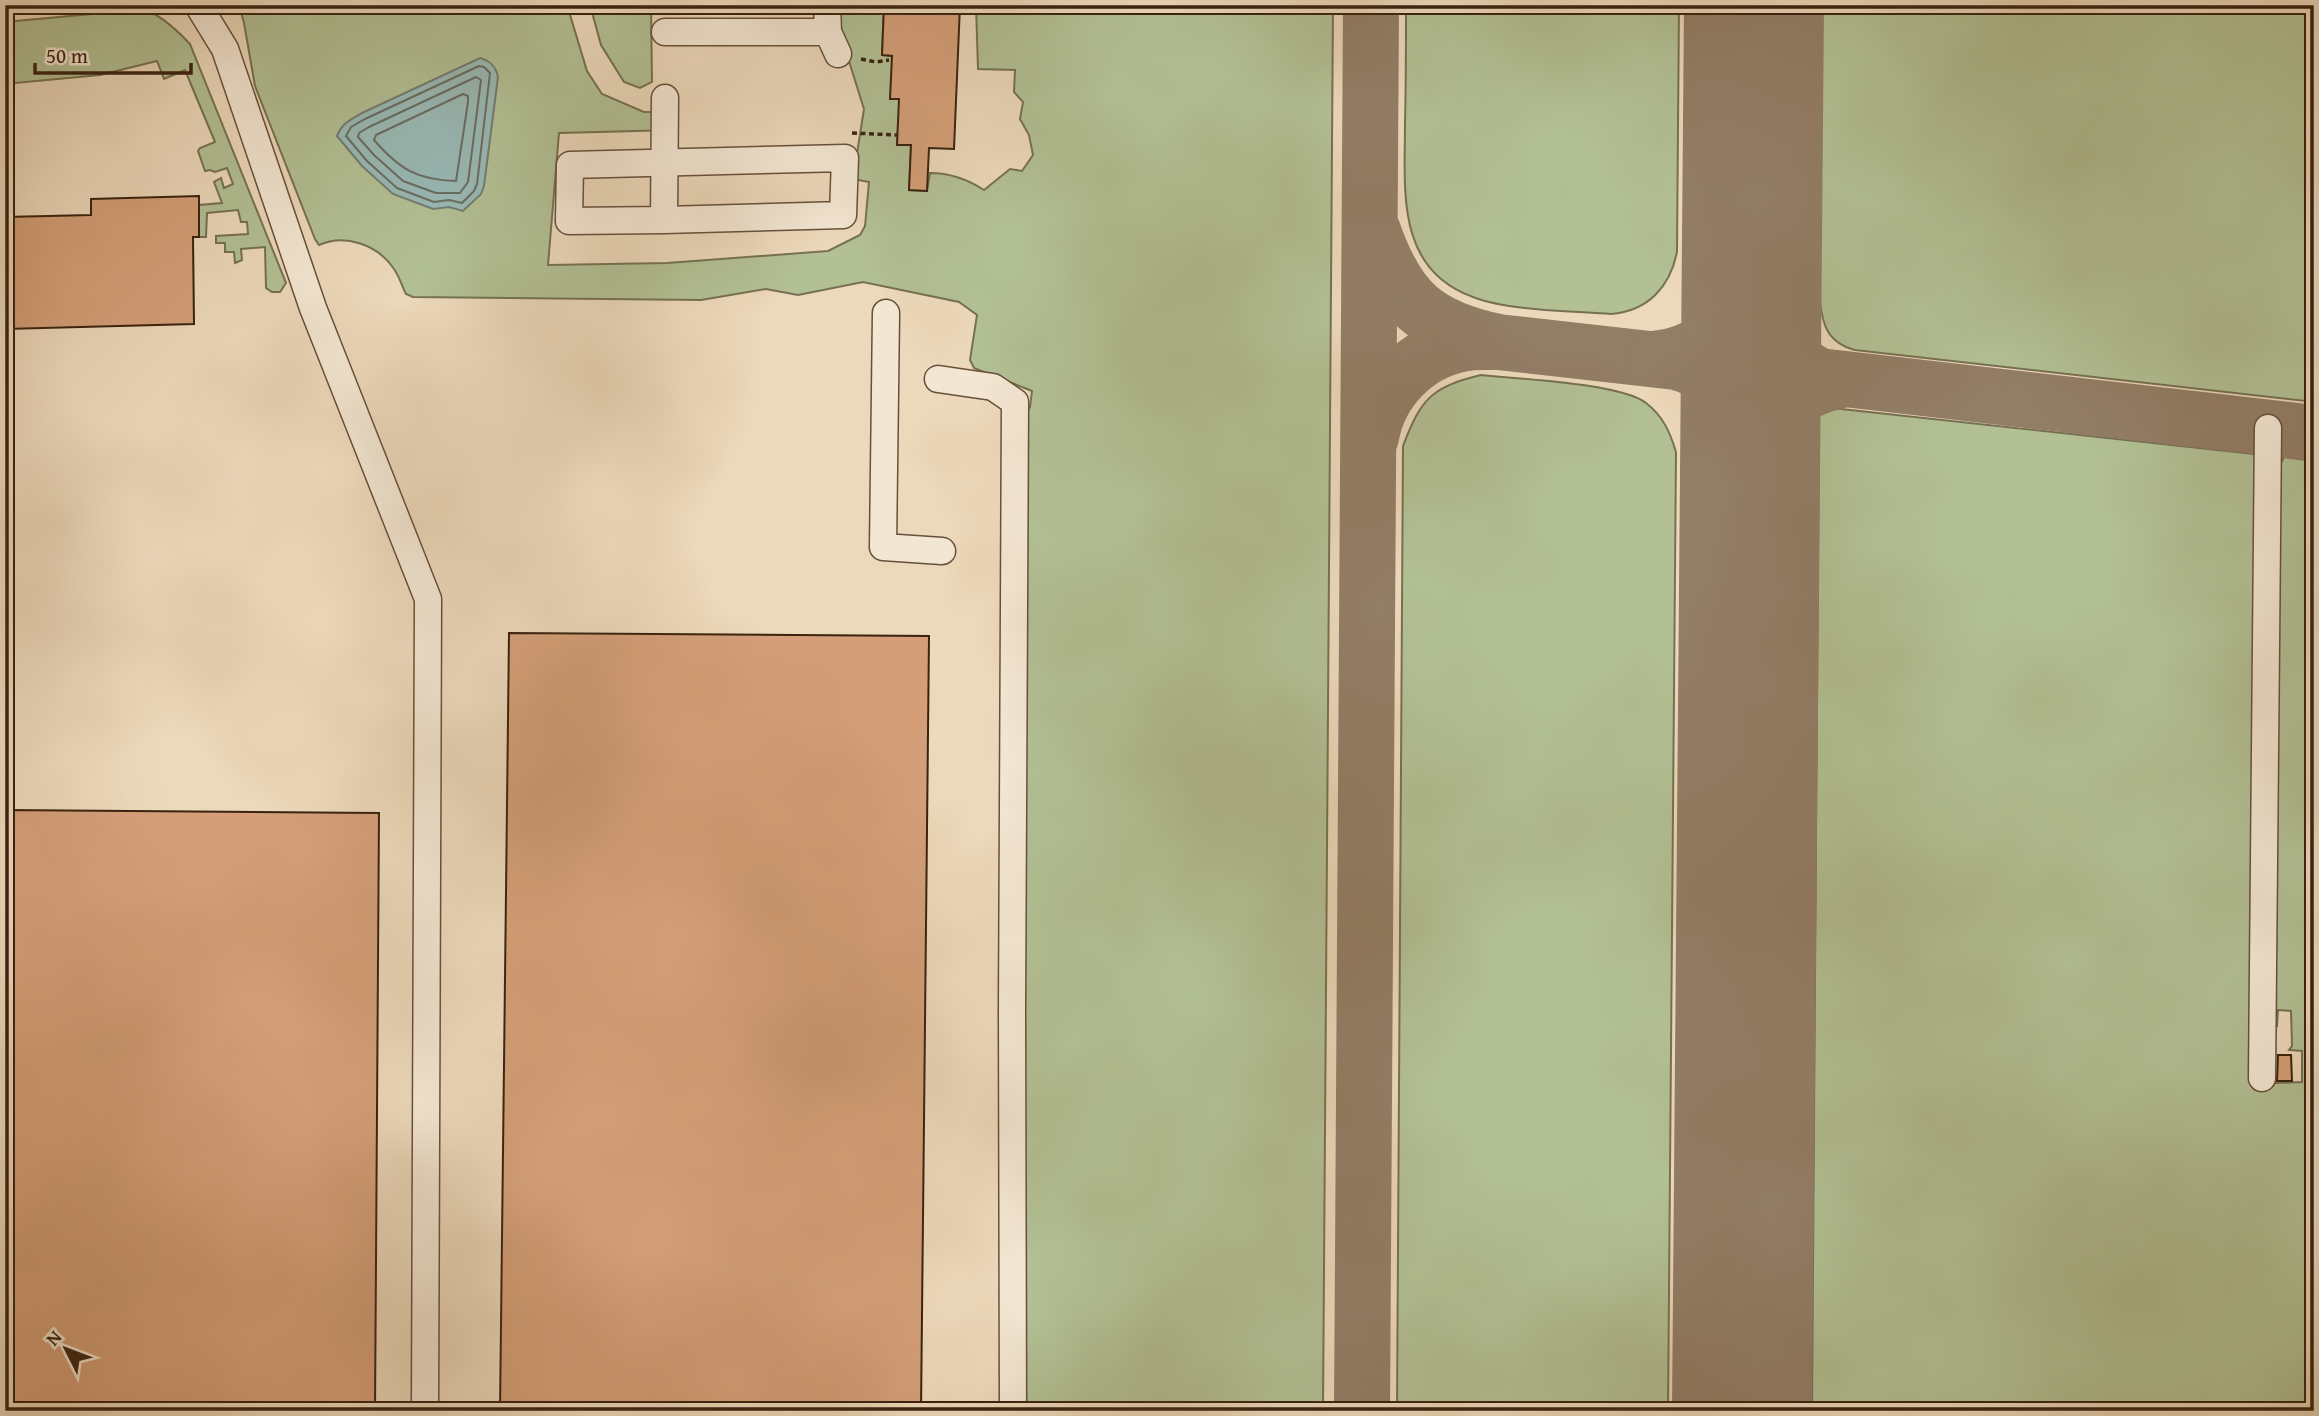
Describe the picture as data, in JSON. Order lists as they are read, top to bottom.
{
  "scale_bar": "50 m",
  "north": "top left"
}
